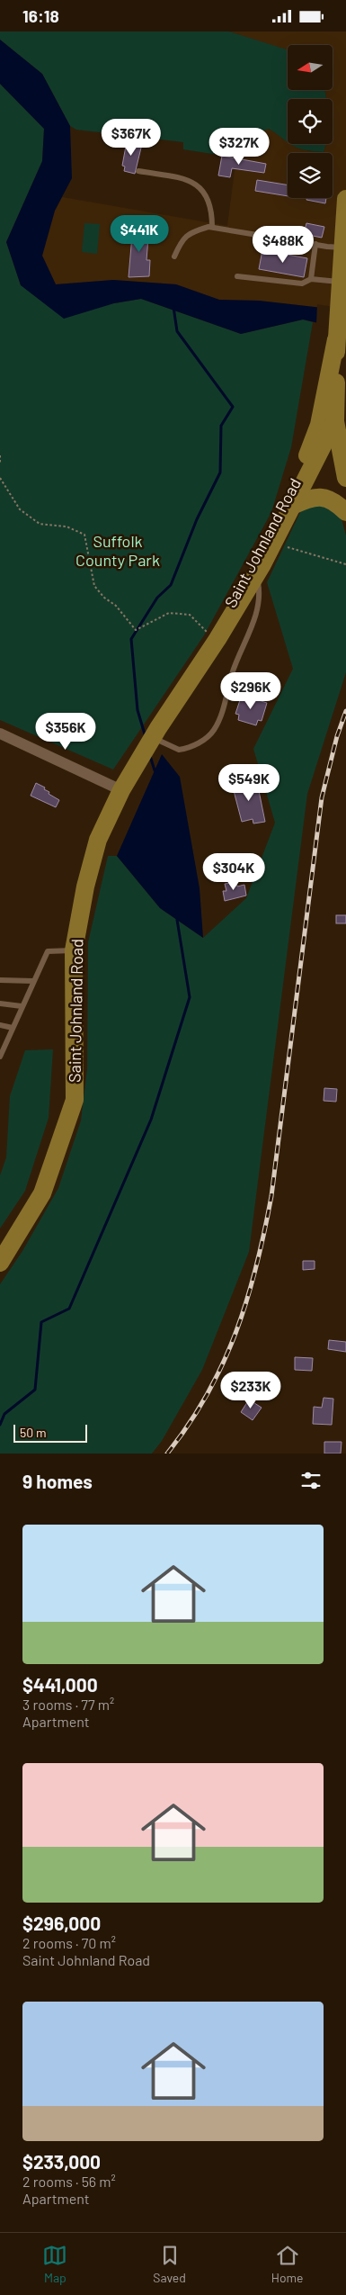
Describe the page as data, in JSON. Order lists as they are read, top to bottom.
{
  "streets": {
    "main road": ["Saint Johnland Road"]
  },
  "parks": ["Suffolk County Park"],
  "scale_bar": "50 m",
  "north": "left",
  "page": {
    "status": "16:18",
    "price": [
      "$367K",
      "$327K",
      "$441K",
      "$488K",
      "$296K",
      "$356K",
      "$549K",
      "$304K",
      "$233K"
    ],
    "scale": "50 m",
    "heading": "9 homes",
    "list": [
      {
        "name": "$441,000",
        "note": "3 rooms · 77 m² · Apartment"
      },
      {
        "name": "$296,000",
        "note": "2 rooms · 70 m² · Saint Johnland Road"
      },
      {
        "name": "$233,000",
        "note": "2 rooms · 56 m² · Apartment"
      }
    ],
    "tabs": ["Map", "Saved", "Home"]
  }
}
